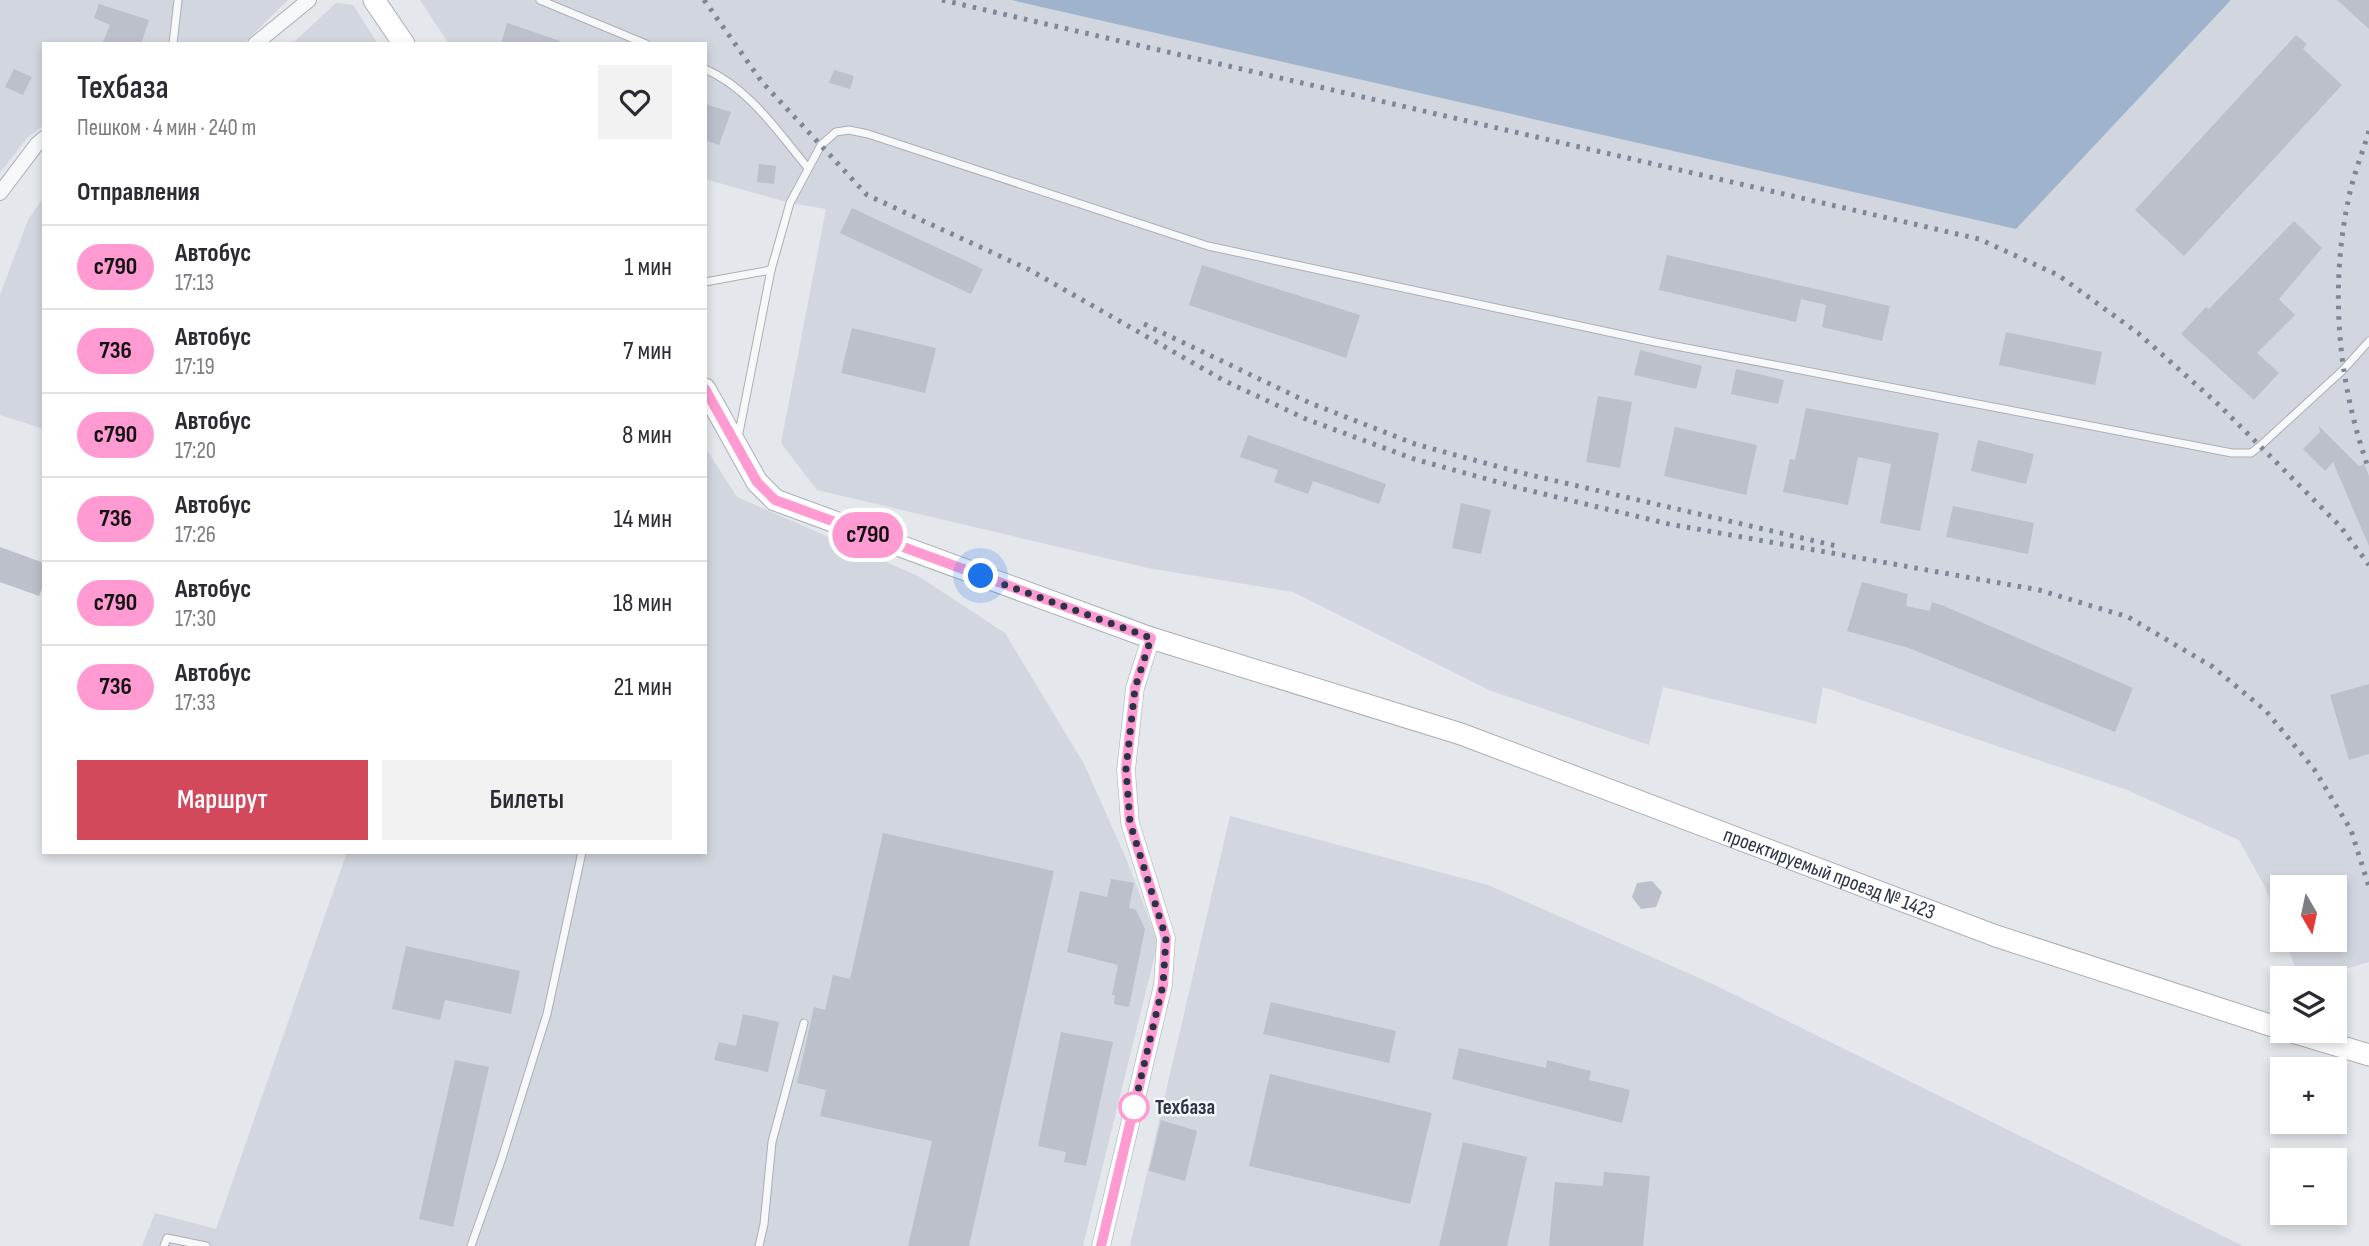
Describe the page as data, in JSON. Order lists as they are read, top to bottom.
{
  "streets": {
    "main road": ["проектируемый проезд № 1423"]
  },
  "places": ["Техбаза"],
  "lines": ["bus line с790"],
  "north": "bottom",
  "page": {
    "on_map": "с790",
    "heading": [
      ["Техбаза", "Пешком · 4 мин · 240 m"],
      "Отправления"
    ],
    "list": [
      {
        "mark": "с790",
        "name": "Автобус",
        "note": "17:13",
        "value": "1 мин"
      },
      {
        "mark": "736",
        "name": "Автобус",
        "note": "17:19",
        "value": "7 мин"
      },
      {
        "mark": "с790",
        "name": "Автобус",
        "note": "17:20",
        "value": "8 мин"
      },
      {
        "mark": "736",
        "name": "Автобус",
        "note": "17:26",
        "value": "14 мин"
      },
      {
        "mark": "с790",
        "name": "Автобус",
        "note": "17:30",
        "value": "18 мин"
      },
      {
        "mark": "736",
        "name": "Автобус",
        "note": "17:33",
        "value": "21 мин"
      }
    ],
    "buttons": ["Маршрут", "Билеты"],
    "map_buttons": ["+", "−"]
  }
}
